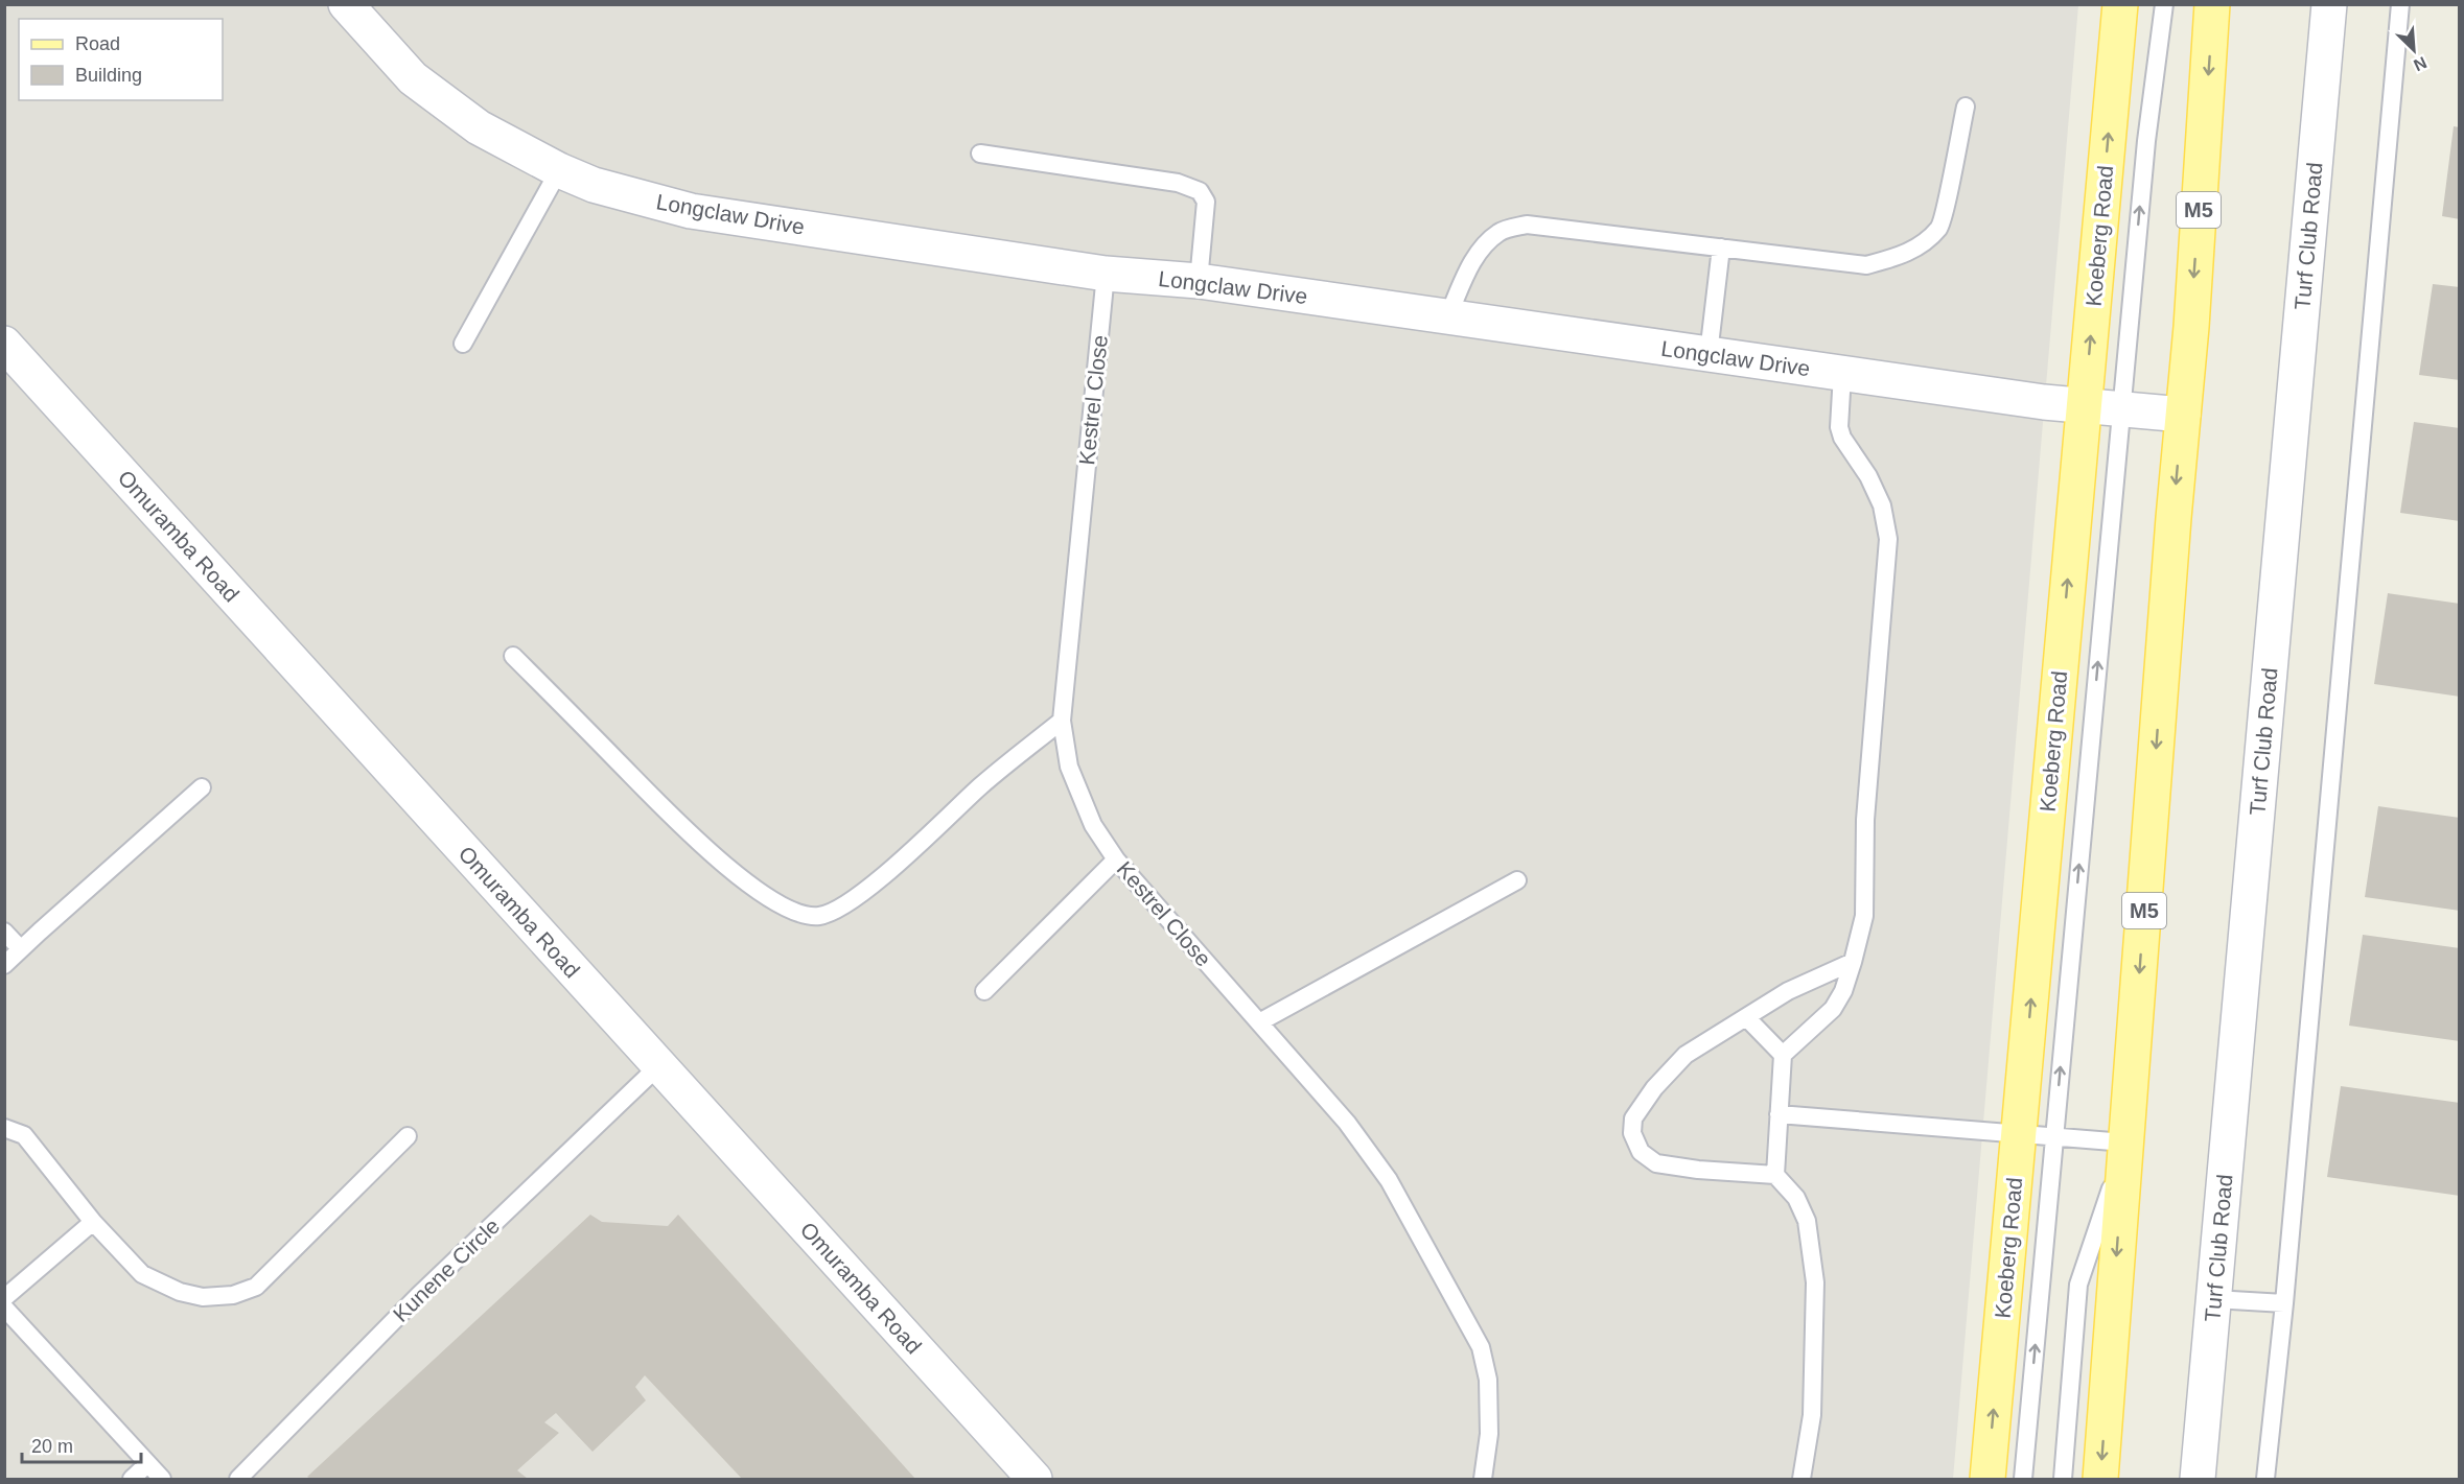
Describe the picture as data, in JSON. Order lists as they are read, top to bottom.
{
  "streets": {
    "main road": ["M5", "Koeberg Road"],
    "street": ["Longclaw Drive", "Turf Club Road", "Omuramba Road"],
    "lane": ["Kestrel Close", "Kunene Circle"]
  },
  "crossings": [
    ["M5", "Longclaw Drive"],
    ["Longclaw Drive", "Koeberg Road"],
    ["Longclaw Drive", "Kestrel Close"],
    ["Omuramba Road", "Kunene Circle"]
  ],
  "legend": ["Road", "Building"],
  "scale_bar": "20 m",
  "north": "bottom right"
}
